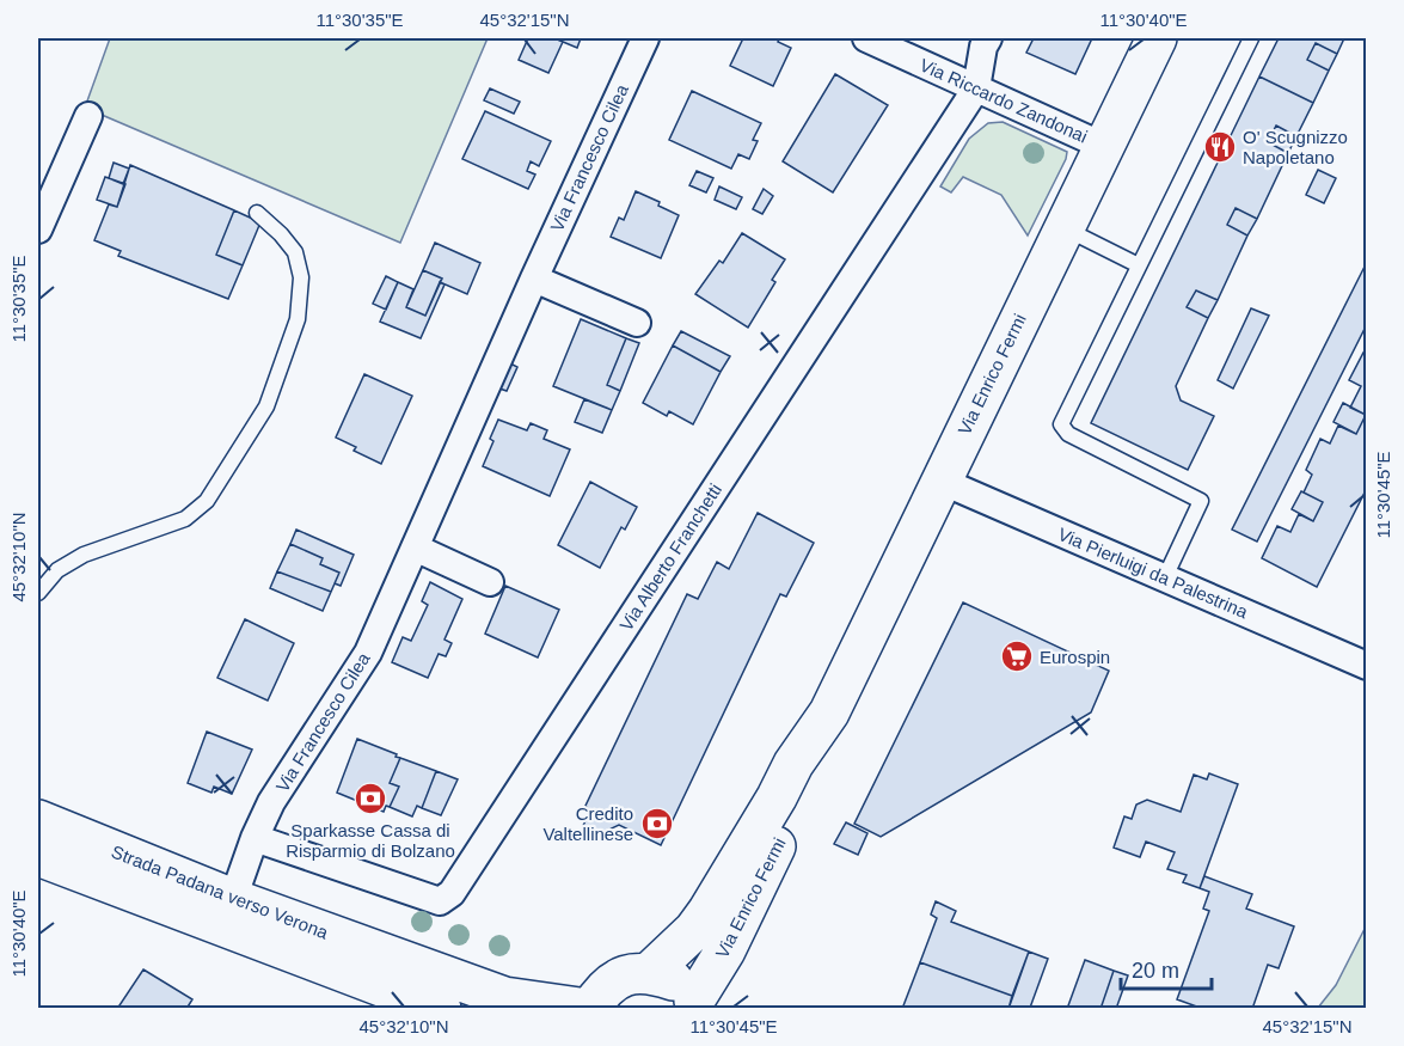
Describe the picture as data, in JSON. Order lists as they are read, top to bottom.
{
  "streets": {
    "street": [
      "Via Riccardo Zandonai",
      "Via Francesco Cilea",
      "Via Enrico Fermi",
      "Via Alberto Franchetti",
      "Via Pierluigi da Palestrina",
      "Strada Padana verso Verona"
    ]
  },
  "crossings": [
    ["Via Riccardo Zandonai", "Via Enrico Fermi"],
    ["Via Riccardo Zandonai", "Via Alberto Franchetti"],
    ["Via Francesco Cilea", "Via Alberto Franchetti"],
    ["Via Francesco Cilea", "Strada Padana verso Verona"],
    ["Via Enrico Fermi", "Via Pierluigi da Palestrina"]
  ],
  "places": {
    "restaurant": ["O' Scugnizzo Napoletano"],
    "supermarket": ["Eurospin"],
    "bank": ["Sparkasse Cassa di Risparmio di Bolzano", "Credito Valtellinese"]
  },
  "scale_bar": "20 m",
  "coordinates": [
    "11°30'35\"E",
    "45°32'15\"N",
    "11°30'40\"E",
    "11°30'45\"E",
    "45°32'10\"N"
  ]
}
